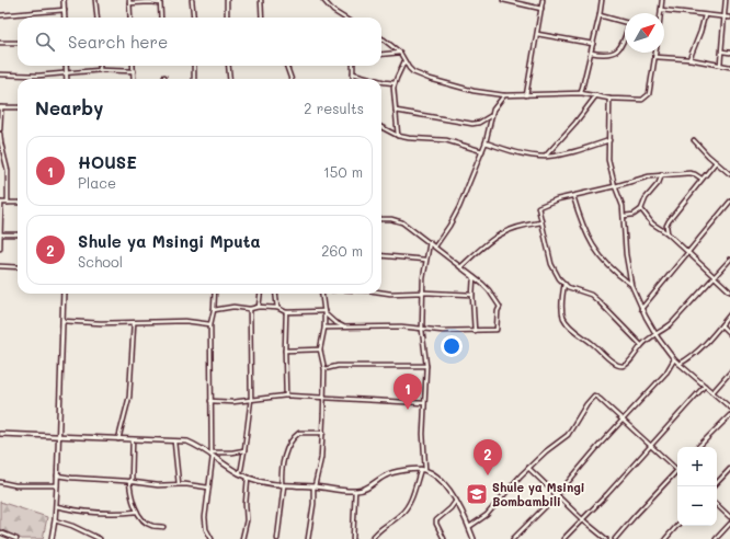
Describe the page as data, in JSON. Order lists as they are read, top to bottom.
{
  "places": {
    "school or university": ["Shule ya Msingi Bombambili"]
  },
  "north": "top right",
  "page": {
    "search": "Search here",
    "heading": ["Nearby", "2 results"],
    "list": [
      {
        "mark": "1",
        "name": "HOUSE",
        "note": "Place",
        "value": "150 m"
      },
      {
        "mark": "2",
        "name": "Shule ya Msingi Mputa",
        "note": "School",
        "value": "260 m"
      }
    ],
    "pins": ["1", "2"],
    "map_buttons": ["+", "−"]
  }
}
